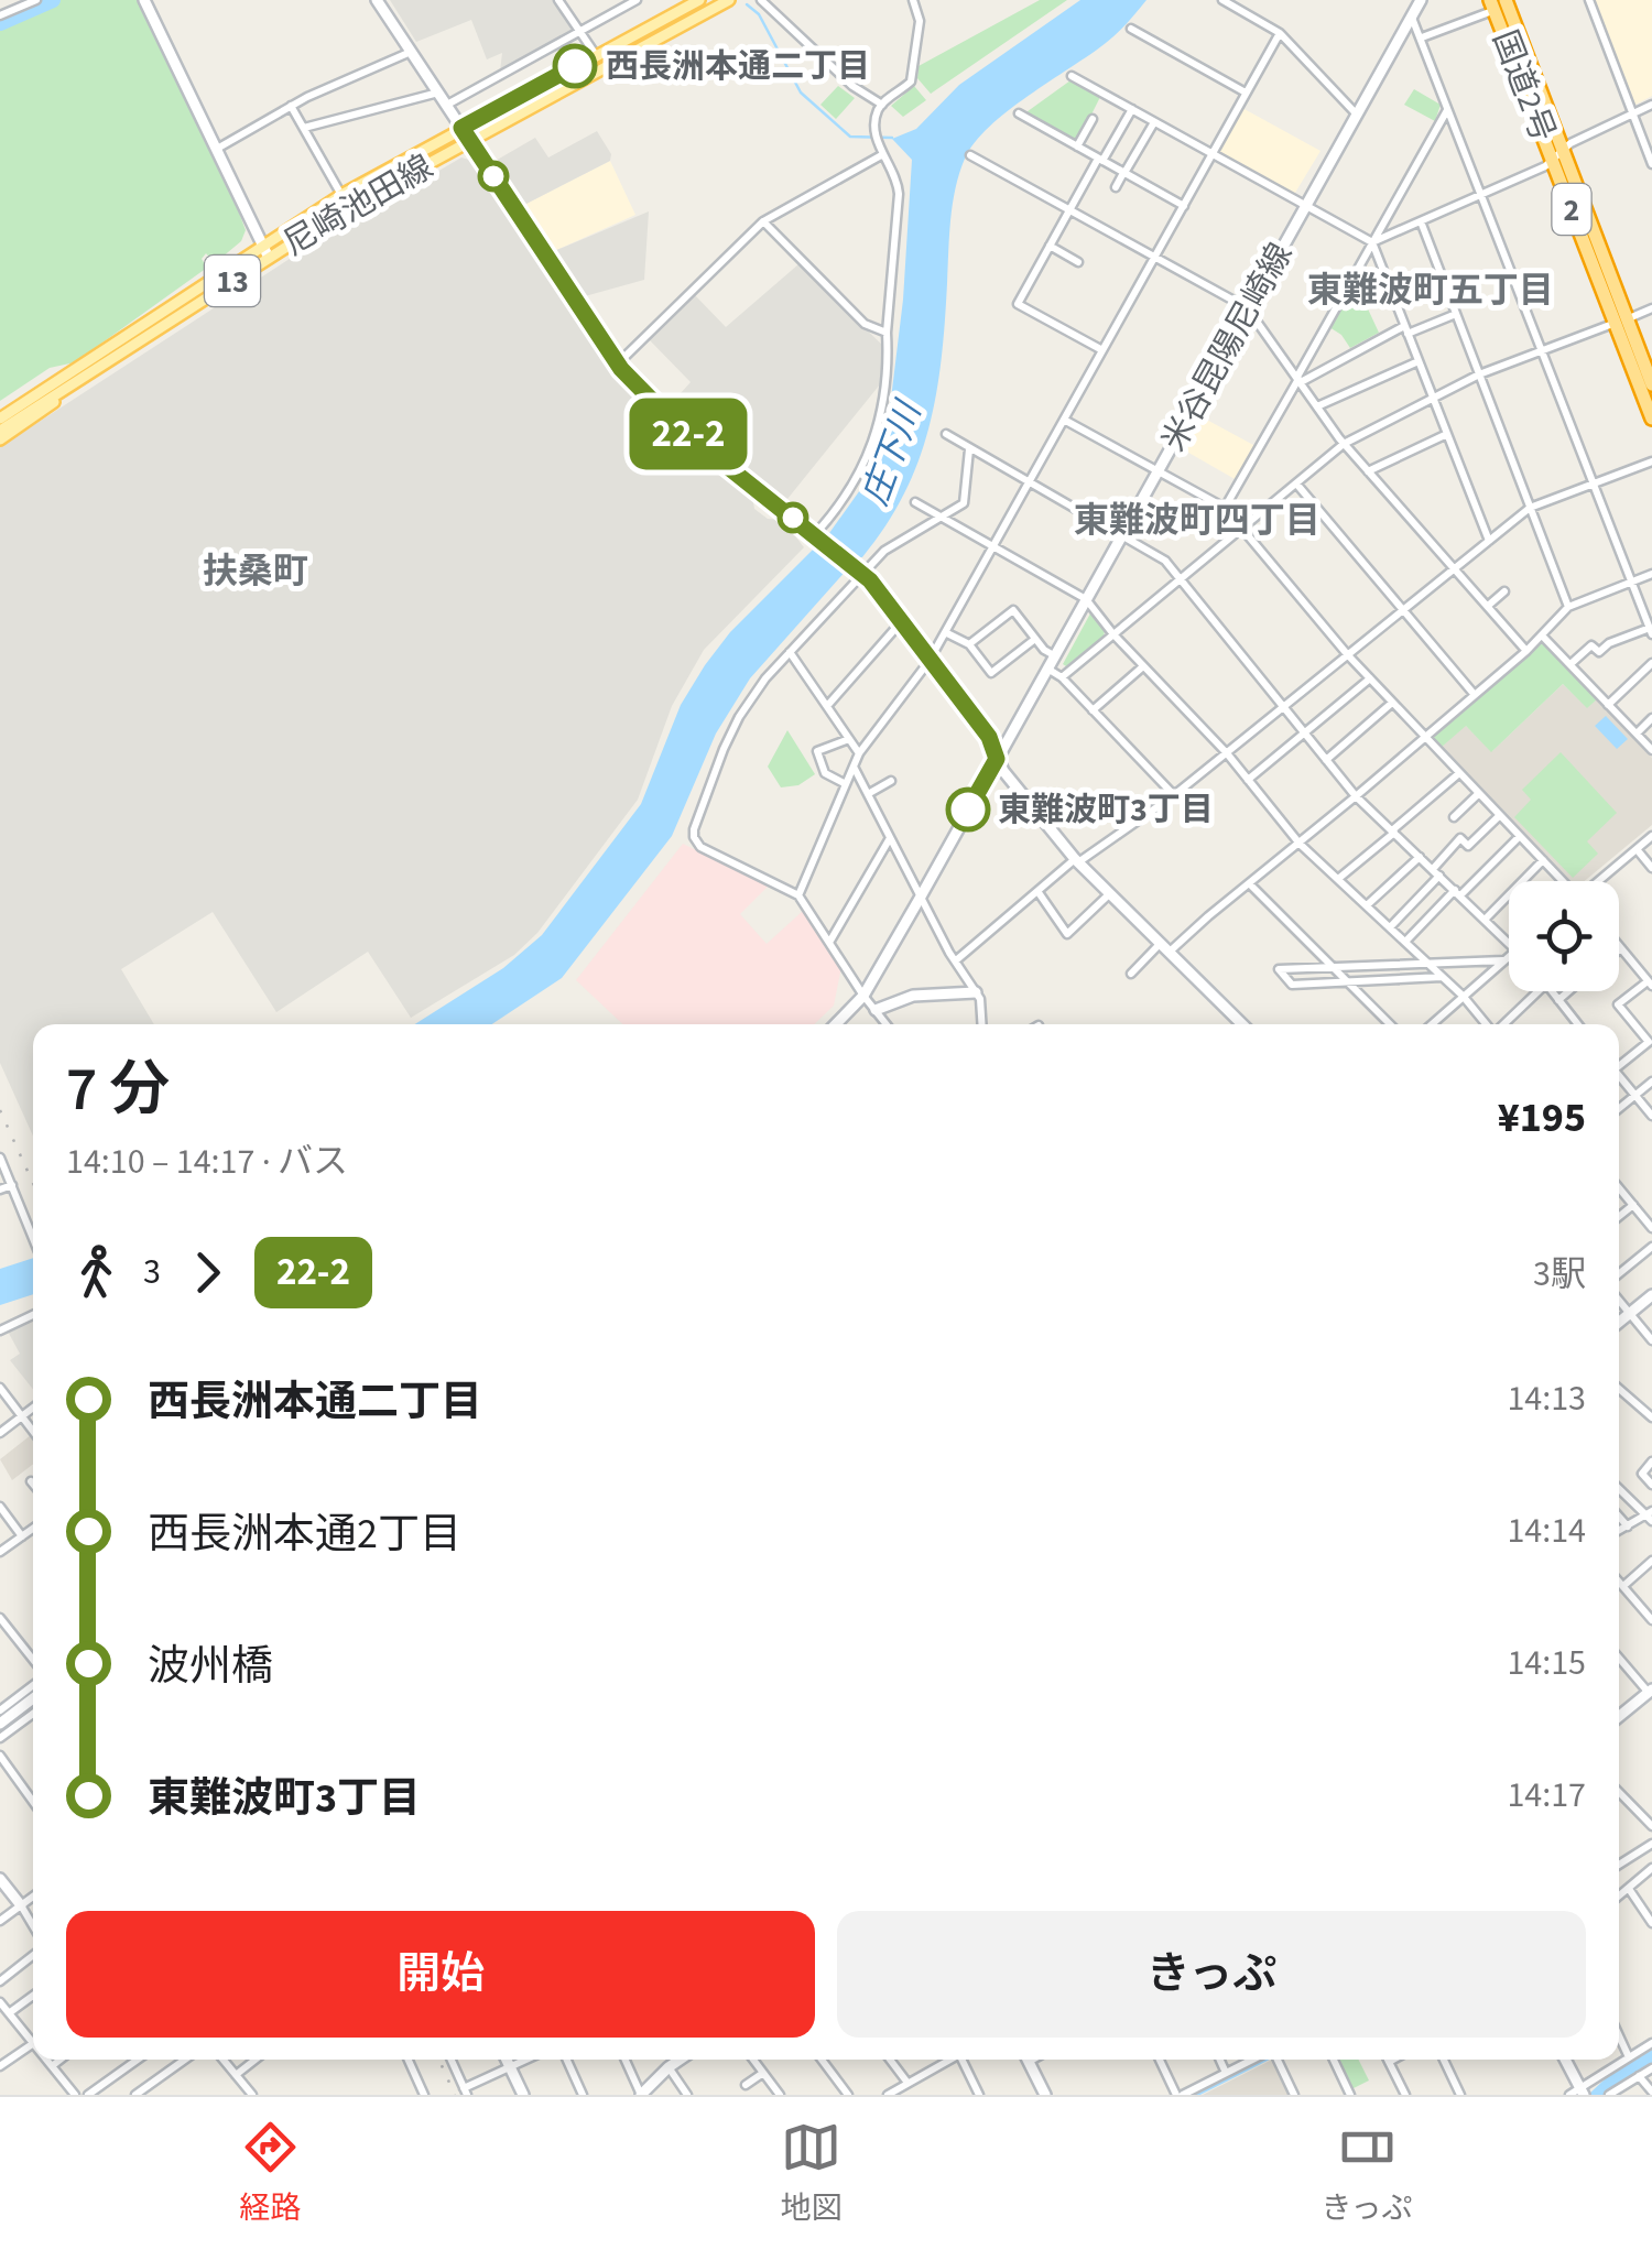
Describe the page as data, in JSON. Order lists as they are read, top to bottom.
{
  "streets": {
    "highway": ["国道2号", "2"],
    "main road": ["尼崎池田線", "13"],
    "street": ["米谷昆陽尼崎線"]
  },
  "districts": ["東難波町五丁目", "東難波町四丁目", "扶桑町"],
  "water": ["庄下川"],
  "places": ["西長洲本通二丁目", "東難波町3丁目"],
  "lines": ["bus line 22-2"],
  "page": {
    "on_map": "22-2",
    "heading": ["7 分", "14:10 – 14:17 · バス", "¥195"],
    "legs": ["3", "22-2", "3駅"],
    "list": [
      {
        "name": "西長洲本通二丁目",
        "value": "14:13"
      },
      {
        "name": "西長洲本通2丁目",
        "value": "14:14"
      },
      {
        "name": "波州橋",
        "value": "14:15"
      },
      {
        "name": "東難波町3丁目",
        "value": "14:17"
      }
    ],
    "buttons": ["開始", "きっぷ"],
    "tabs": ["経路", "地図", "きっぷ"]
  }
}
